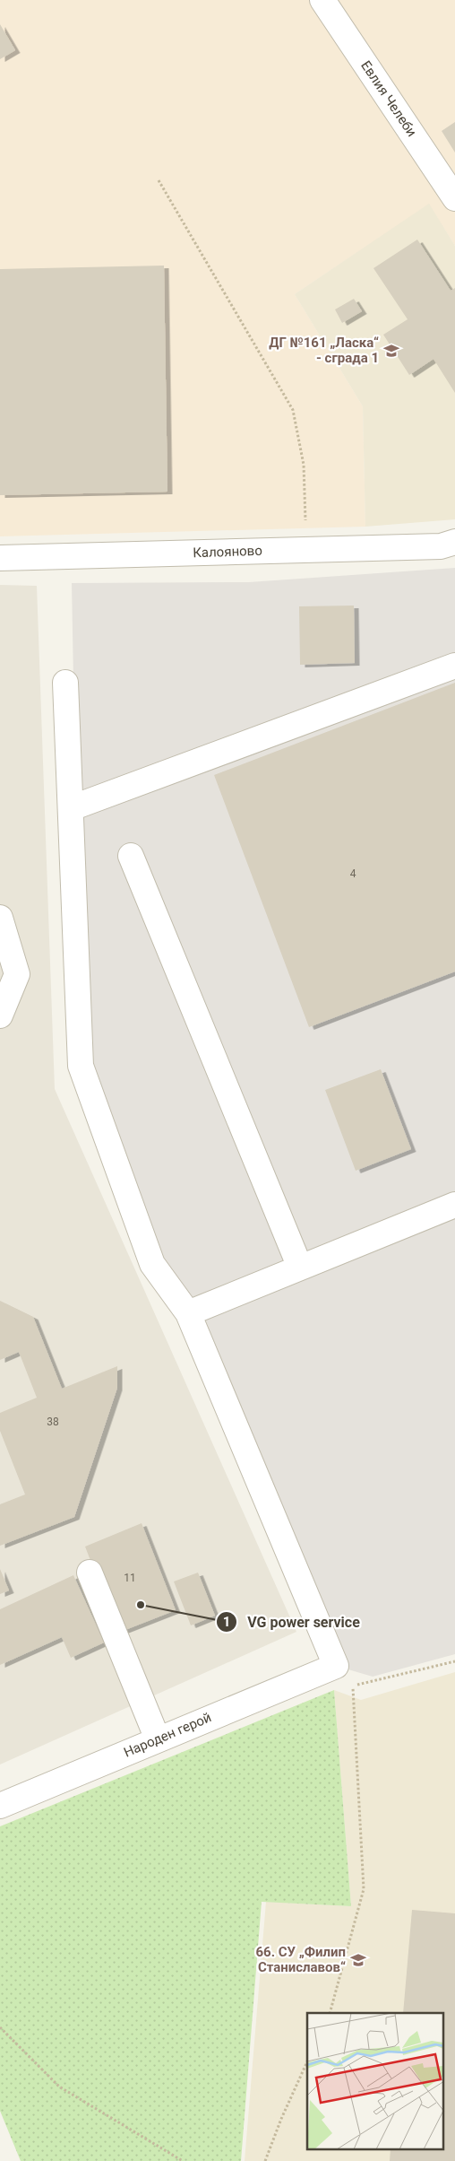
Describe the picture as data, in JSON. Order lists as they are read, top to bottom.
{
  "streets": {
    "street": ["Евлия Челеби", "Калояново", "Народен герой"]
  },
  "places": {
    "school or university": ["ДГ №161 „Ласка“ - сграда 1", "66. СУ „Филип Станиславов“"],
    "other": ["VG power service"]
  },
  "house_numbers": ["4", "38", "11"]
}
